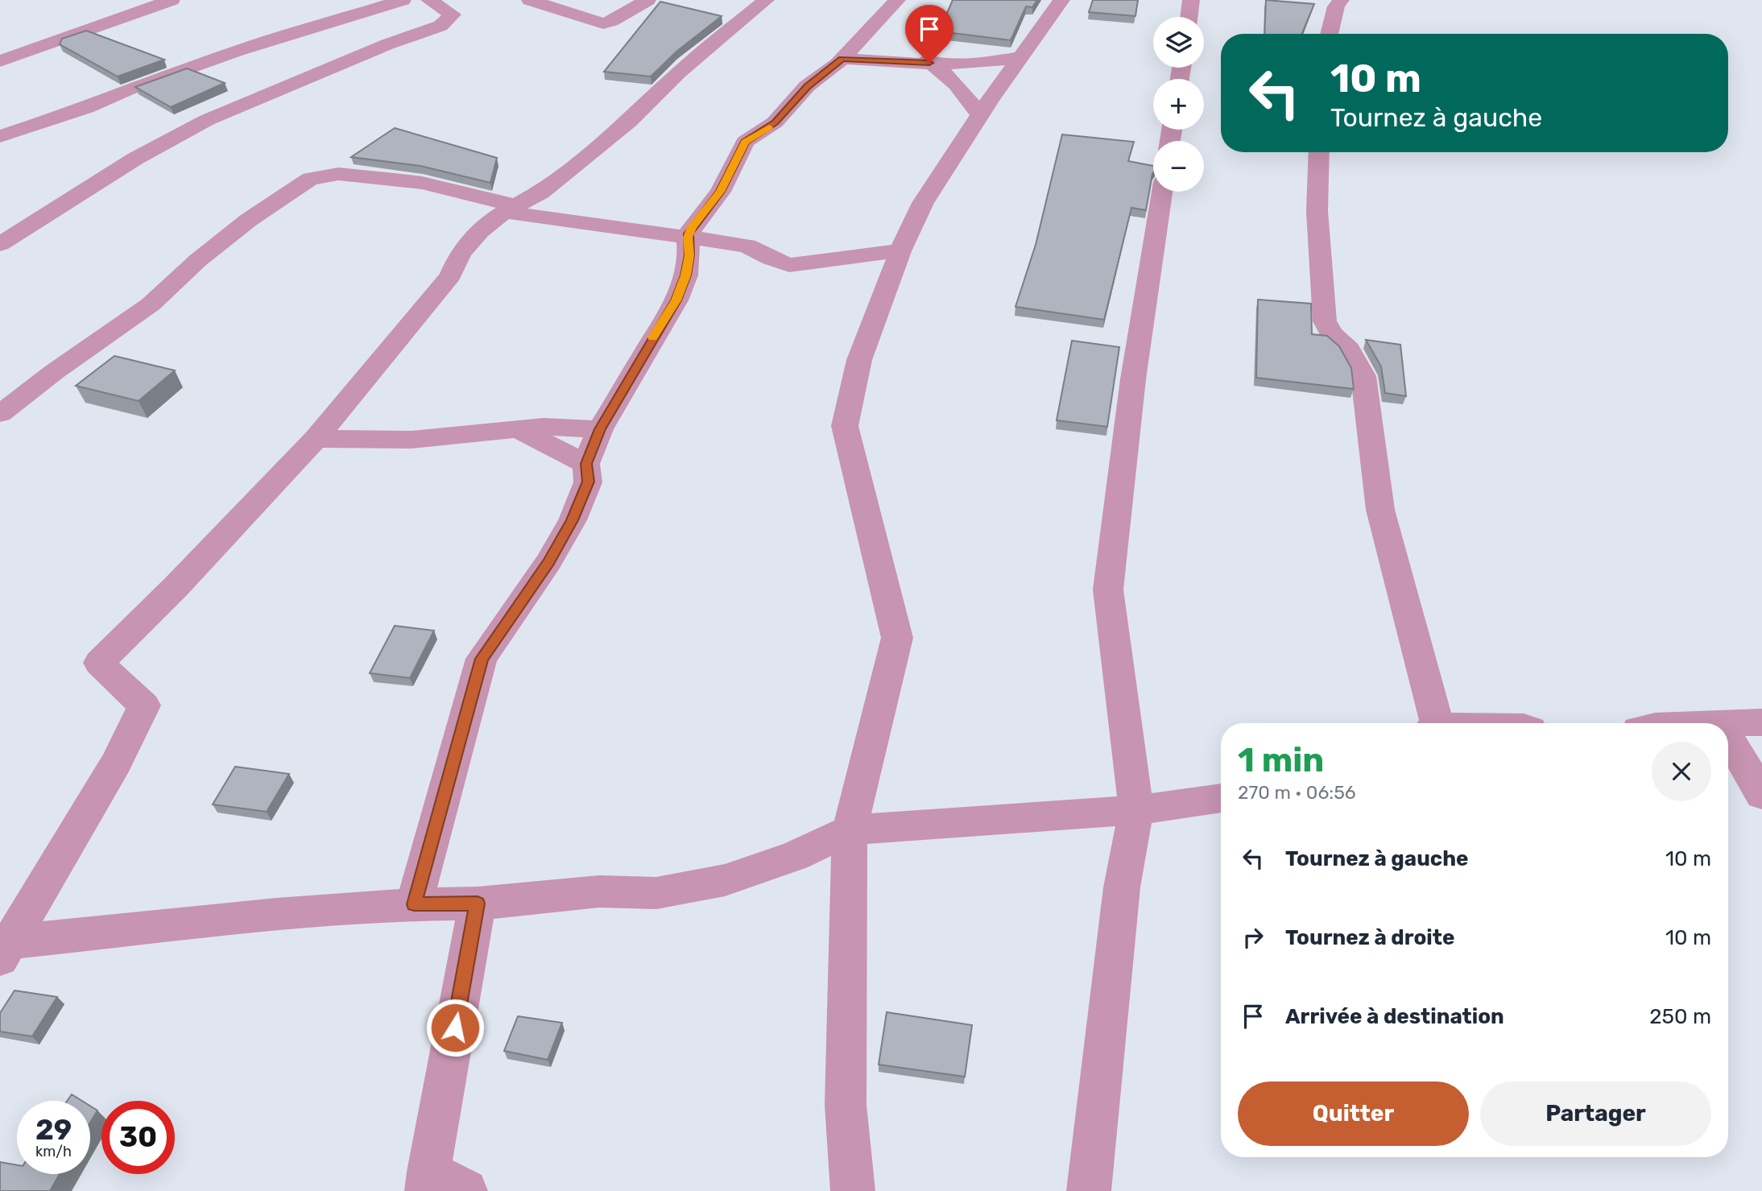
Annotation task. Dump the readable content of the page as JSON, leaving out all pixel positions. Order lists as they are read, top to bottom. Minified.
{"page":{"map_buttons":["+","−"],"turn":["10 m","Tournez à gauche"],"heading":["1 min","270 m · 06:56"],"list":[{"name":"Tournez à gauche","value":"10 m"},{"name":"Tournez à droite","value":"10 m"},{"name":"Arrivée à destination","value":"250 m"}],"buttons":["Quitter","Partager"],"speed":"29 km/h","limit":"30"}}
